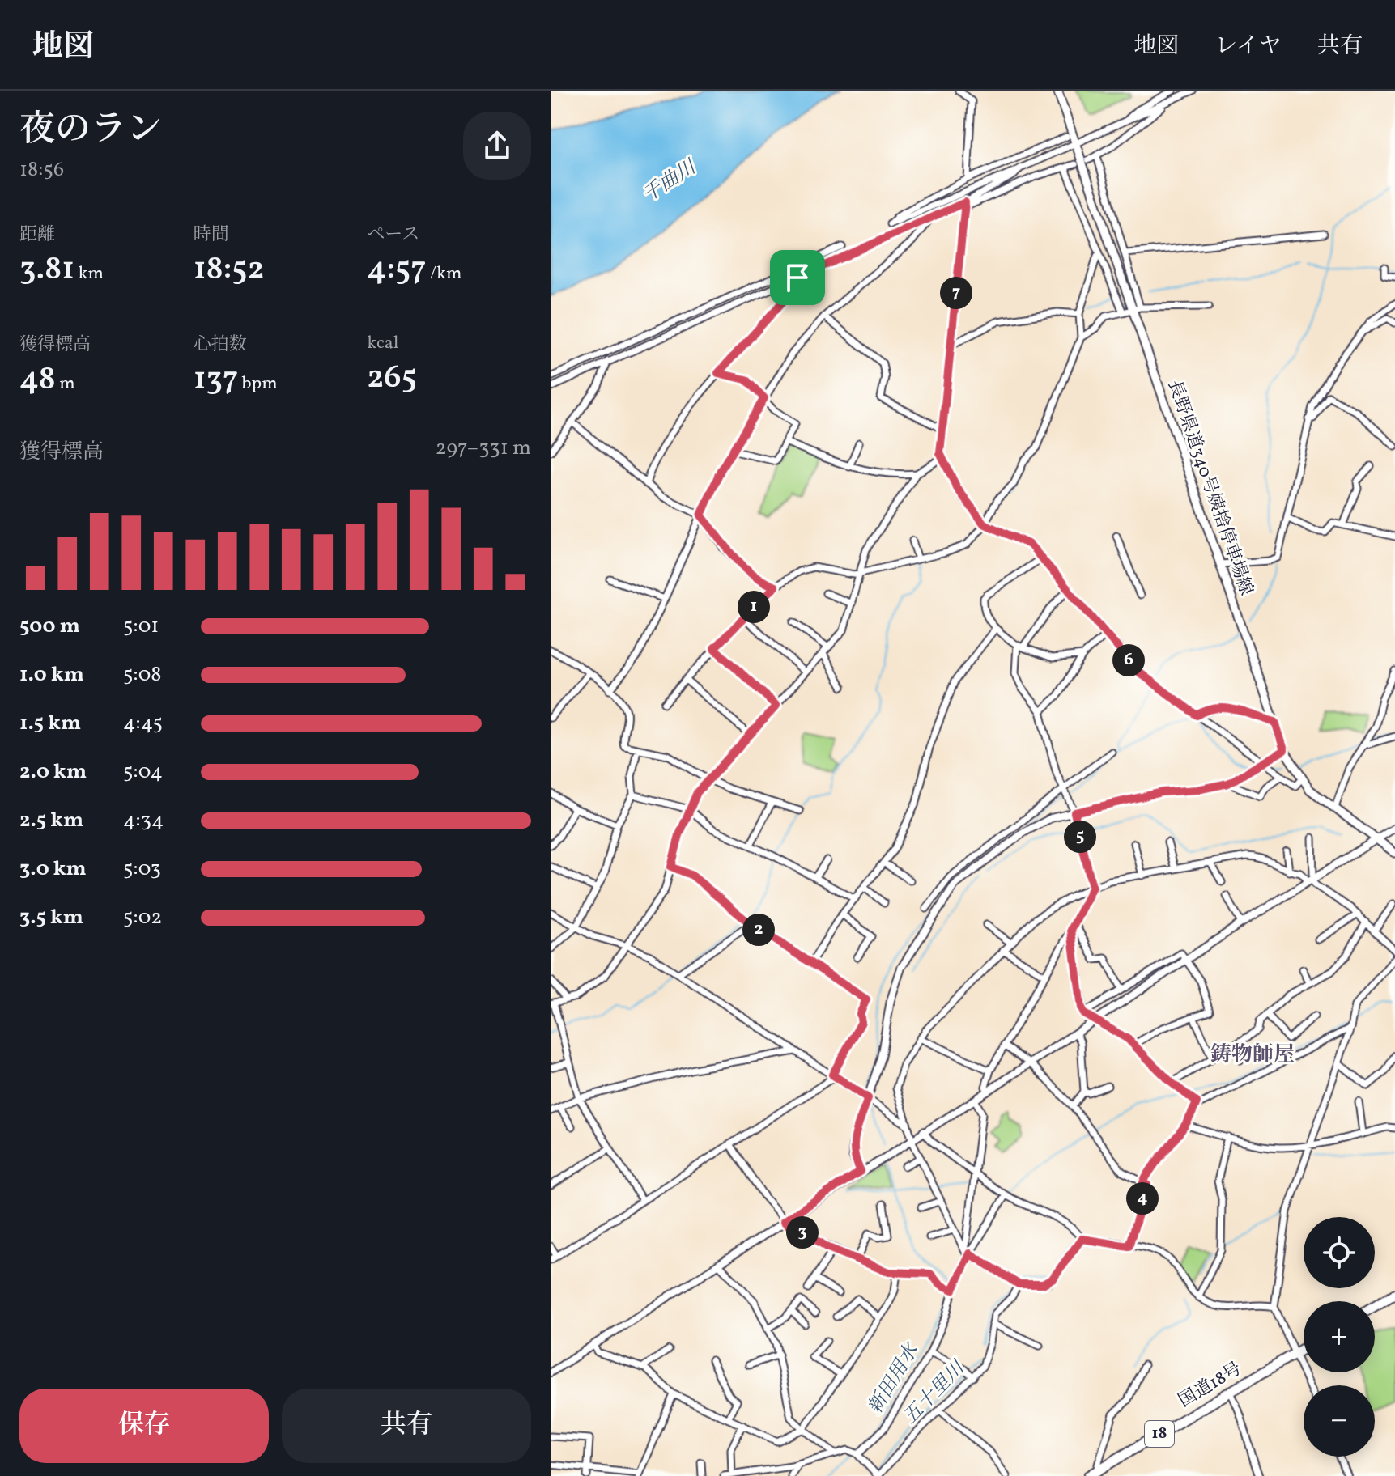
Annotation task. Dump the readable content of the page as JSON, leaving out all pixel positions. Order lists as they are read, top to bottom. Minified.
{"streets":{"highway":["国道18号","18"],"main road":["長野県道340号姨捨停車場線"]},"districts":["鋳物師屋"],"water":["千曲川","新田用水","五十里川"],"page":{"header":"地図","nav":["地図","レイヤ","共有"],"heading":["夜のラン","18:56"],"stats":[["距離","3.81 km"],["時間","18:52"],["ペース","4:57 /km"],["獲得標高","48 m"],["心拍数","137 bpm"],["kcal","265"]],"pins":["7","1","6","5","2","4","3"],"chart":["獲得標高","297–331 m"],"list":[{"name":"500 m","note":"5:01"},{"name":"1.0 km","note":"5:08"},{"name":"1.5 km","note":"4:45"},{"name":"2.0 km","note":"5:04"},{"name":"2.5 km","note":"4:34"},{"name":"3.0 km","note":"5:03"},{"name":"3.5 km","note":"5:02"}],"map_buttons":["+","−"],"buttons":["保存","共有"]}}
